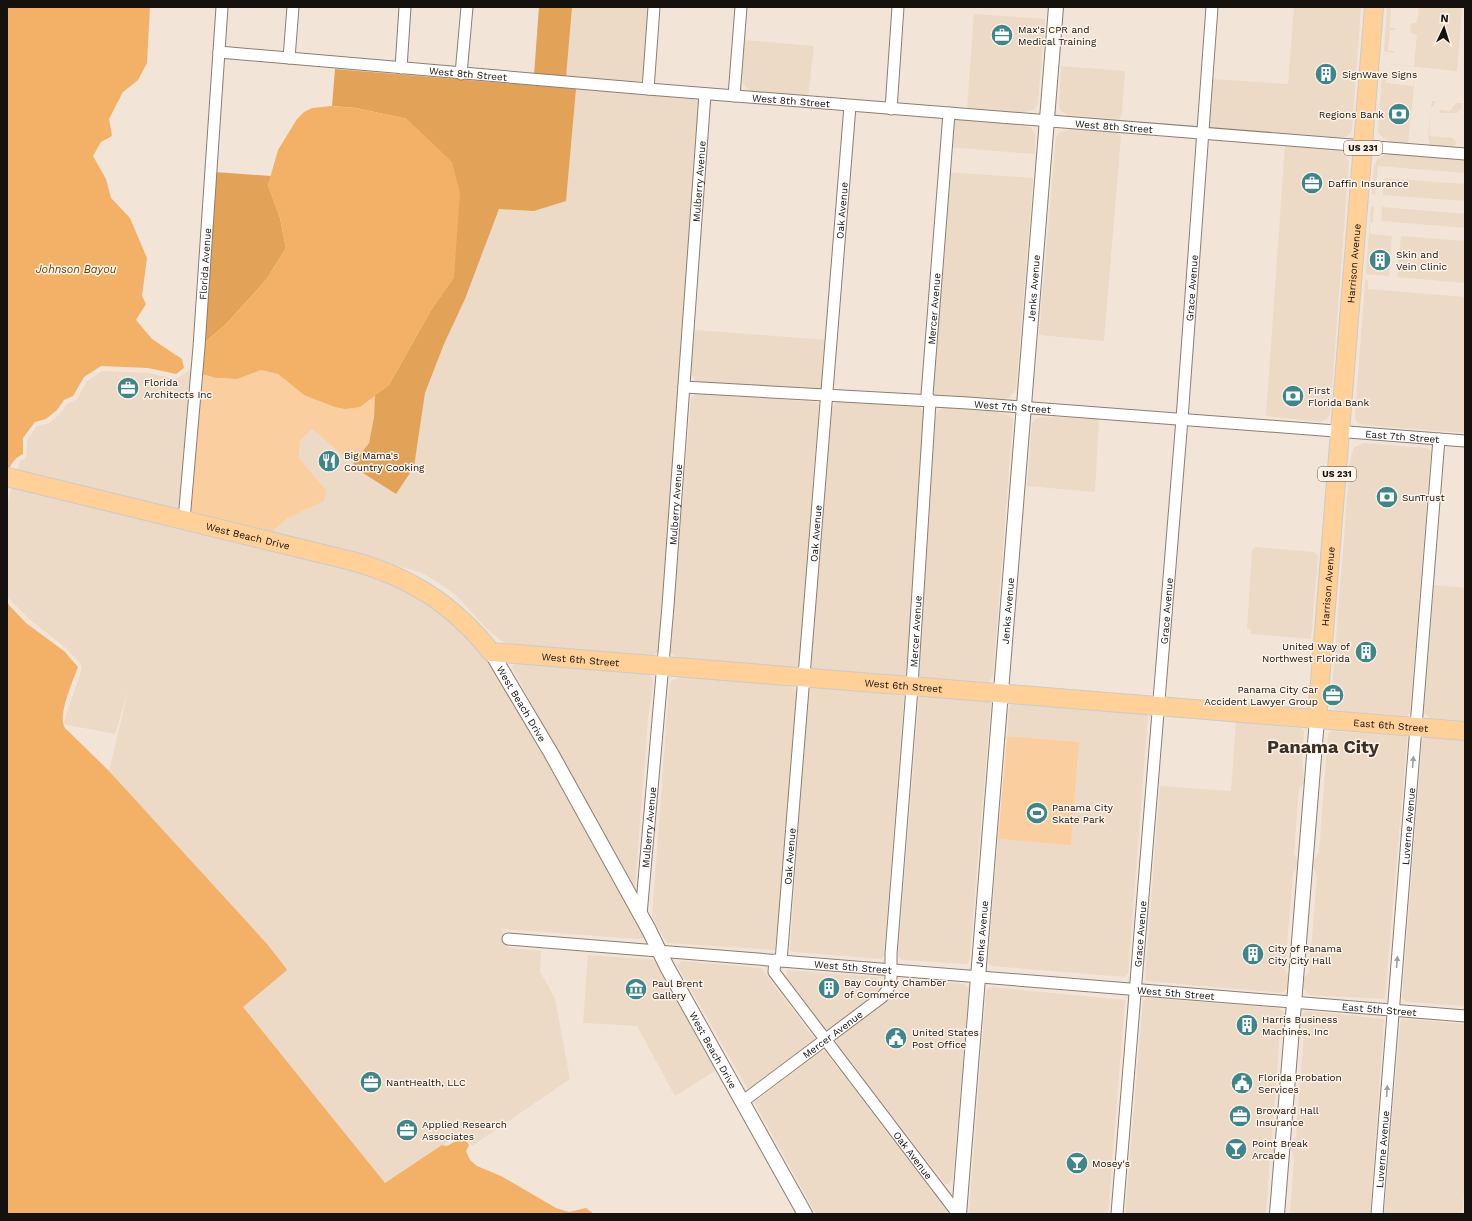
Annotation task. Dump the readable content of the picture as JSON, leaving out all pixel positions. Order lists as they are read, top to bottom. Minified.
{"streets":{"main road":["US 231","Harrison Avenue","West Beach Drive","West 6th Street","East 6th Street"],"street":["West 8th Street","Mulberry Avenue","Oak Avenue","Florida Avenue","Jenks Avenue","Grace Avenue","Mercer Avenue","West 7th Street","East 7th Street","Luverne Avenue","West 5th Street","East 5th Street"]},"crossings":[["West 8th Street","Mulberry Avenue"],["West 8th Street","Oak Avenue"],["West 8th Street","Florida Avenue"],["West 8th Street","Harrison Avenue"],["West 8th Street","Jenks Avenue"],["West 8th Street","Grace Avenue"],["West 8th Street","Mercer Avenue"],["Mulberry Avenue","West 7th Street"],["Mulberry Avenue","West Beach Drive"],["Mulberry Avenue","West 6th Street"],["Oak Avenue","Jenks Avenue"],["Oak Avenue","Mercer Avenue"],["Oak Avenue","West 7th Street"],["Oak Avenue","West 6th Street"],["Oak Avenue","West 5th Street"],["Florida Avenue","West Beach Drive"],["Harrison Avenue","West 7th Street"],["Harrison Avenue","East 7th Street"],["Harrison Avenue","West 6th Street"],["Harrison Avenue","East 6th Street"],["Harrison Avenue","West 5th Street"],["Harrison Avenue","East 5th Street"],["Jenks Avenue","West 7th Street"],["Jenks Avenue","West 6th Street"],["Jenks Avenue","West 5th Street"],["Grace Avenue","West 7th Street"],["Grace Avenue","West 6th Street"],["Grace Avenue","West 5th Street"],["Mercer Avenue","West 7th Street"],["Mercer Avenue","West Beach Drive"],["Mercer Avenue","West 6th Street"],["Mercer Avenue","West 5th Street"],["West 7th Street","East 7th Street"],["East 7th Street","Luverne Avenue"],["West Beach Drive","West 6th Street"],["West Beach Drive","West 5th Street"],["West 6th Street","East 6th Street"],["East 6th Street","Luverne Avenue"],["Luverne Avenue","East 5th Street"],["West 5th Street","East 5th Street"]],"one_way":["Luverne Avenue"],"districts":["Panama City"],"water":["Johnson Bayou"],"places":{"office":["Max's CPR and Medical Training","Daffin Insurance","Florida Architects Inc","Panama City Car Accident Lawyer Group","NantHealth, LLC","Broward Hall Insurance","Applied Research Associates"],"building":["SignWave Signs","Skin and Vein Clinic","United Way of Northwest Florida","City of Panama City City Hall","Bay County Chamber of Commerce","Harris Business Machines, Inc"],"bank":["Regions Bank","First Florida Bank","SunTrust"],"restaurant":["Big Mama's Country Cooking"],"sports":["Panama City Skate Park"],"museum":["Paul Brent Gallery"],"public building":["United States Post Office","Florida Probation Services"],"bar":["Point Break Arcade","Mosey's"]},"north":"top"}
